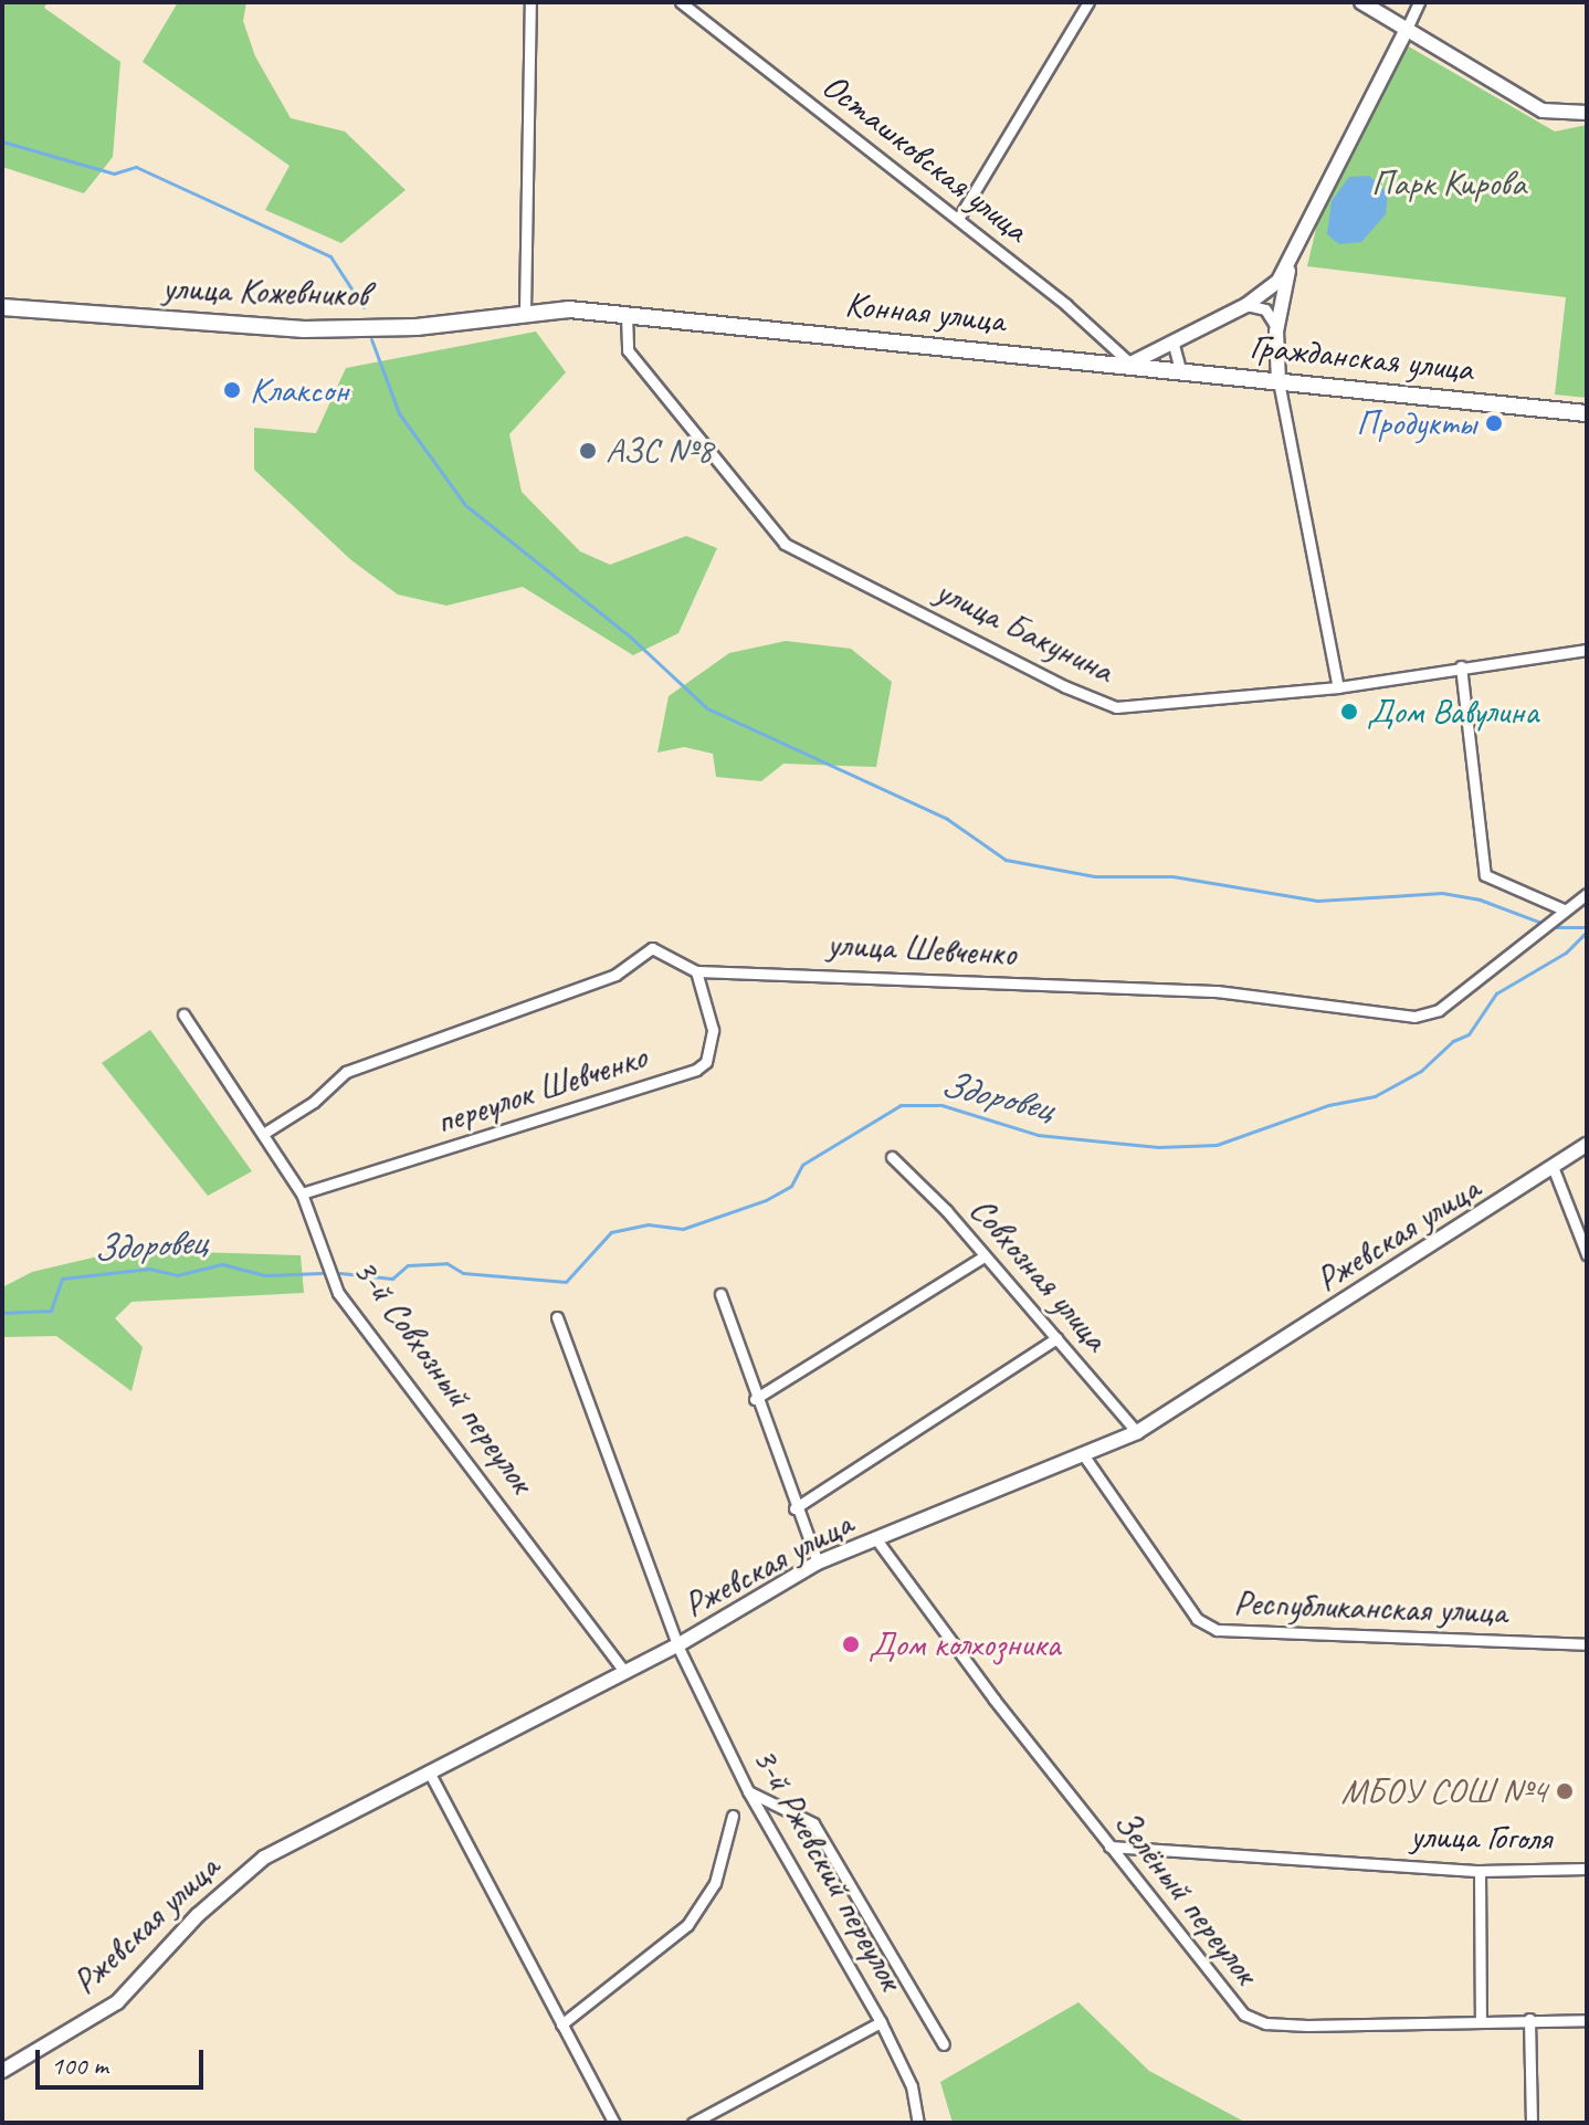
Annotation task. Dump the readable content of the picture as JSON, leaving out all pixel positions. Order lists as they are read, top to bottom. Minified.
{"streets":{"main road":["улица Кожевников","Конная улица","Гражданская улица","Ржевская улица"],"street":["Осташковская улица","улица Бакунина","улица Шевченко","переулок Шевченко","Совхозная улица","3-й Совхозный переулок","Республиканская улица","улица Гоголя","3-й Ржевский переулок","Зелёный переулок"]},"crossings":[["Осташковская улица","Конная улица"],["Осташковская улица","Гражданская улица"],["улица Кожевников","Конная улица"],["Конная улица","Гражданская улица"],["Конная улица","улица Бакунина"],["улица Шевченко","переулок Шевченко"],["улица Шевченко","3-й Совхозный переулок"],["переулок Шевченко","3-й Совхозный переулок"],["Ржевская улица","Совхозная улица"],["Ржевская улица","3-й Совхозный переулок"],["Ржевская улица","Республиканская улица"],["Ржевская улица","3-й Ржевский переулок"],["Ржевская улица","Зелёный переулок"],["улица Гоголя","Зелёный переулок"]],"water":["Здоровец"],"parks":["Парк Кирова"],"places":["Клаксон","Продукты","АЗС №8","Дом Вавулина","Дом колхозника","МБОУ СОШ №4"],"scale_bar":"100 m"}
